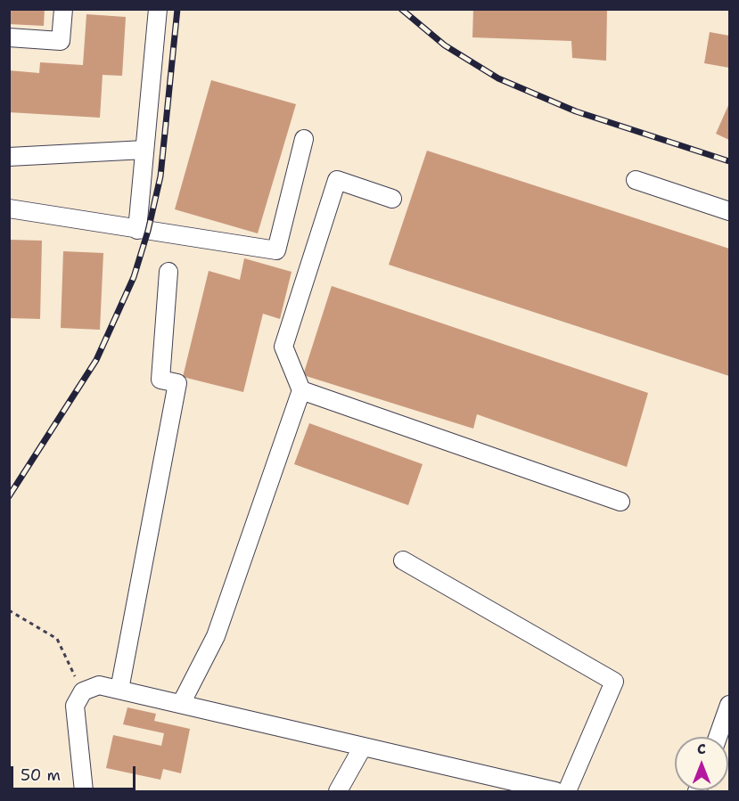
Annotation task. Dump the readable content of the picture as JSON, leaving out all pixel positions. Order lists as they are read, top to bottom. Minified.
{"scale_bar":"50 m","north":"top"}
